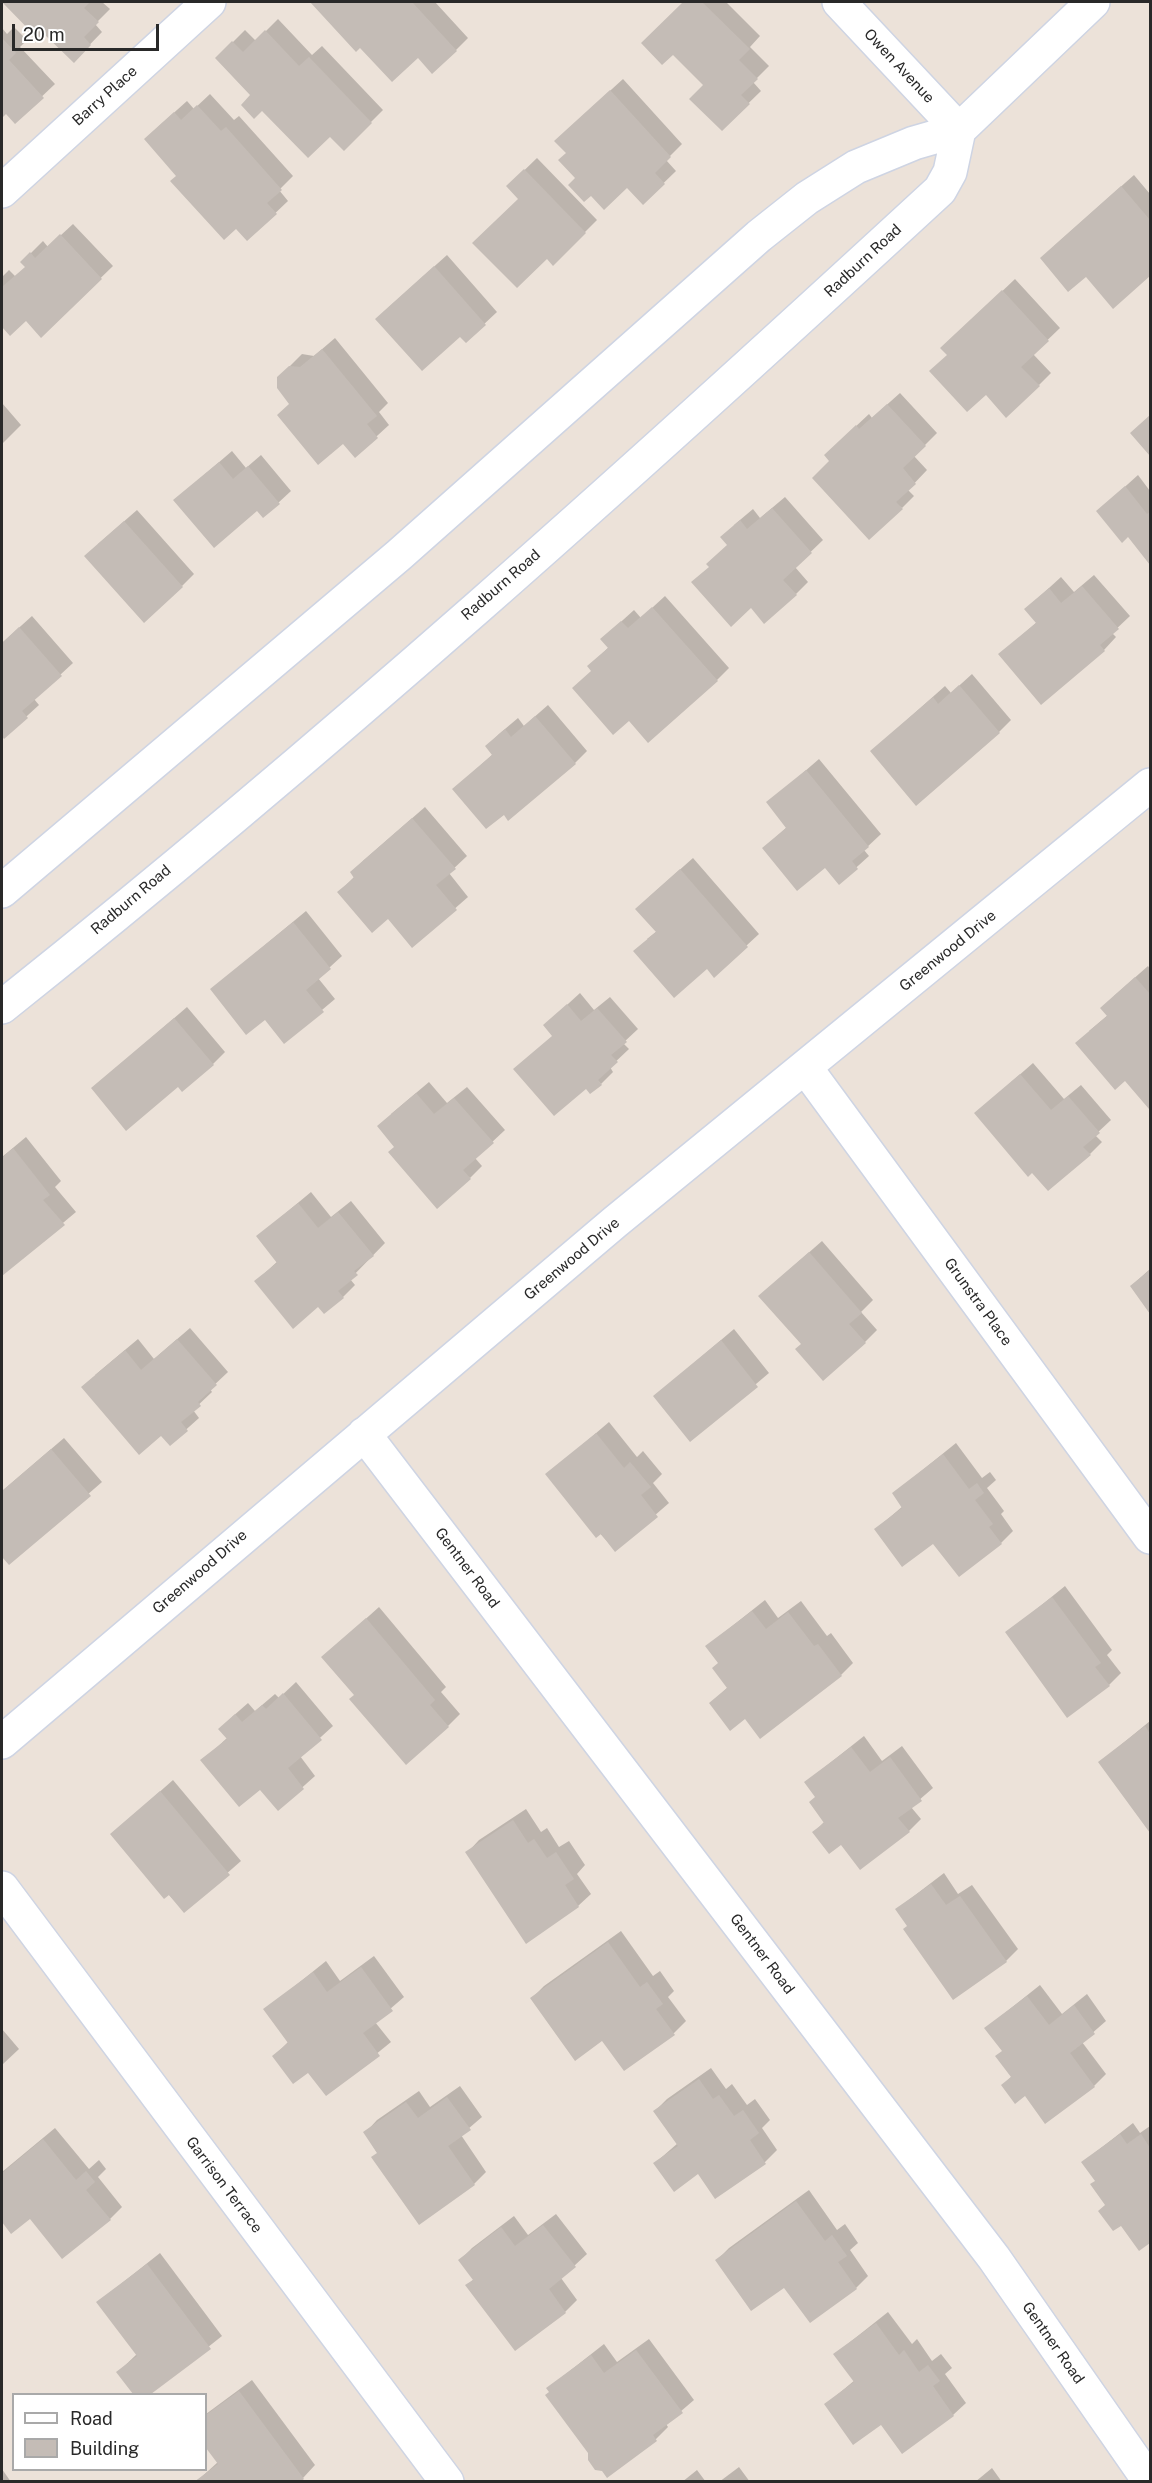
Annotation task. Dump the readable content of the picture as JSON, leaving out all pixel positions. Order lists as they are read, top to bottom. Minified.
{"streets":{"street":["Owen Avenue","Barry Place","Radburn Road","Greenwood Drive","Grunstra Place","Gentner Road","Garrison Terrace"]},"crossings":[["Owen Avenue","Radburn Road"],["Greenwood Drive","Grunstra Place"],["Greenwood Drive","Gentner Road"]],"legend":["Road","Building"],"scale_bar":"20 m"}
